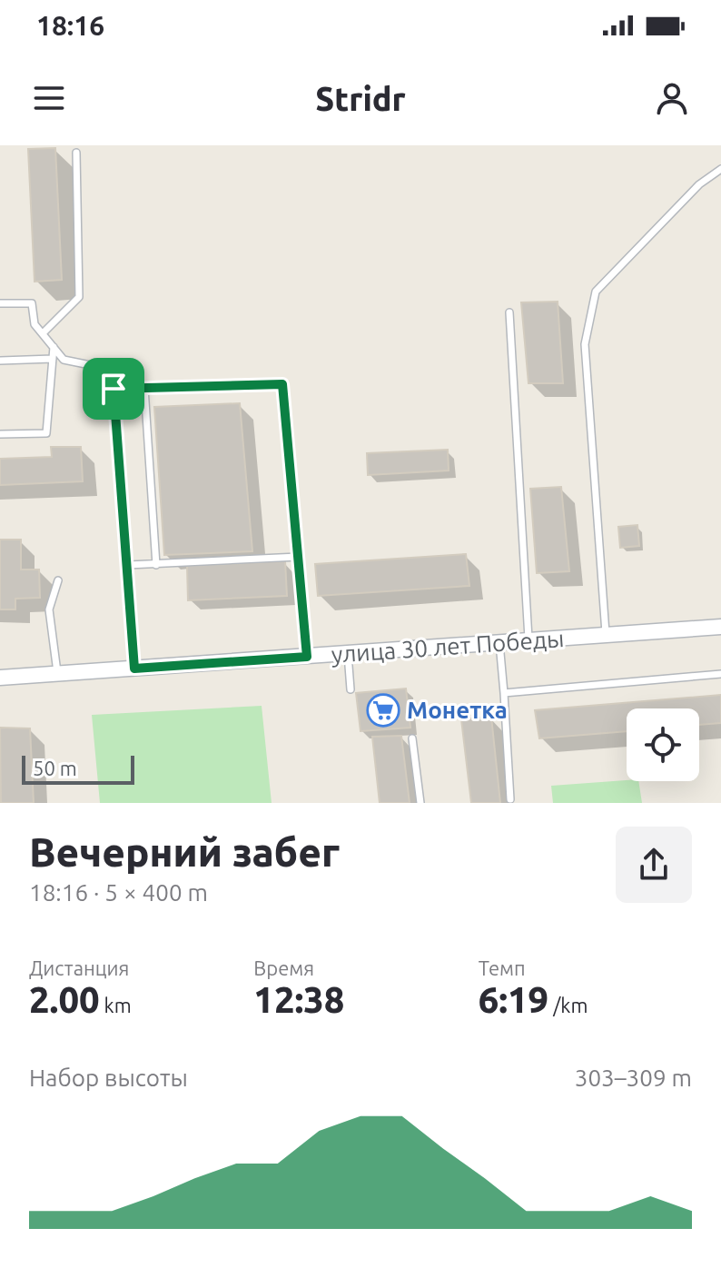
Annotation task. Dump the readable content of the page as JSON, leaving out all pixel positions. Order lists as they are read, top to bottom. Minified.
{"streets":{"street":["улица 30 лет Победы"]},"places":{"supermarket":["Монетка"]},"scale_bar":"50 m","page":{"status":"18:16","header":"Stridr","scale":"50 m","heading":["Вечерний забег","18:16 · 5 × 400 m"],"stats":[["Дистанция","2.00 km"],["Время","12:38"],["Темп","6:19 /km"]],"chart":["Набор высоты","303–309 m"]}}
